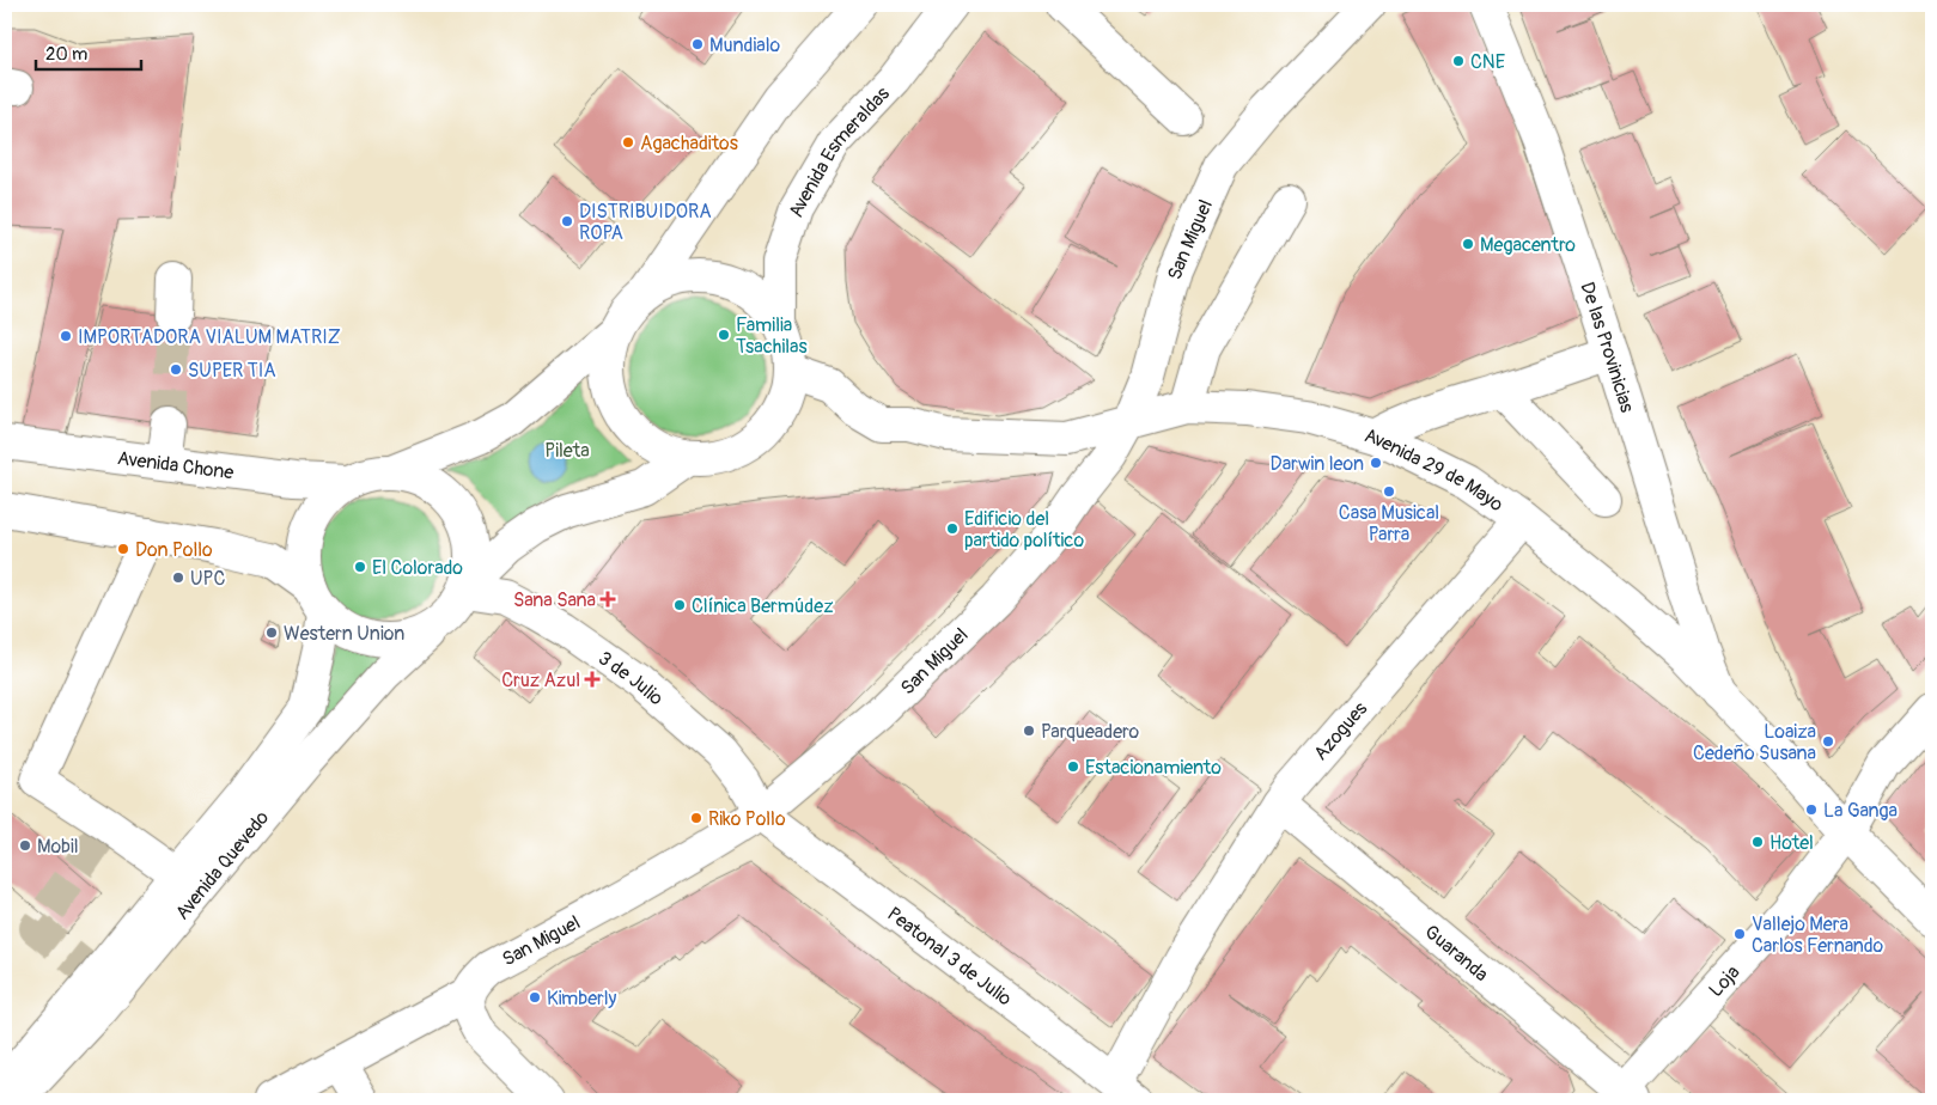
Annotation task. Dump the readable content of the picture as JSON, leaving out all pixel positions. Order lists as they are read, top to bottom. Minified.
{"streets":{"main road":["Avenida Esmeraldas","San Miguel","De las Provinicias","Avenida Chone","Avenida 29 de Mayo","3 de Julio","Azogues","Avenida Quevedo","Guaranda","Peatonal 3 de Julio","Loja"]},"crossings":[["Avenida Esmeraldas","Avenida 29 de Mayo"],["San Miguel","Avenida 29 de Mayo"],["San Miguel","3 de Julio"],["San Miguel","Peatonal 3 de Julio"],["De las Provinicias","Avenida 29 de Mayo"],["Avenida Chone","3 de Julio"],["Avenida Chone","Avenida Quevedo"],["Avenida 29 de Mayo","Azogues"],["Avenida 29 de Mayo","Loja"],["3 de Julio","Avenida Quevedo"],["3 de Julio","Peatonal 3 de Julio"],["Azogues","Guaranda"],["Azogues","Peatonal 3 de Julio"],["Guaranda","Loja"]],"parks":["Pileta"],"places":{"other":["Mundialo","CNE","Agachaditos","DISTRIBUIDORA ROPA","Megacentro","Familia Tsachilas","IMPORTADORA VIALUM MATRIZ","SUPER TIA","Darwin leon","Casa Musical Parra","Edificio del partido político","Don Pollo","El Colorado","UPC","Clínica Bermúdez","Western Union","Parqueadero","Loaiza Cedeño Susana","Estacionamiento","La Ganga","Riko Pollo","Hotel","Mobil","Vallejo Mera Carlos Fernando","Kimberly"],"health":["Sana Sana","Cruz Azul"]},"scale_bar":"20 m"}
